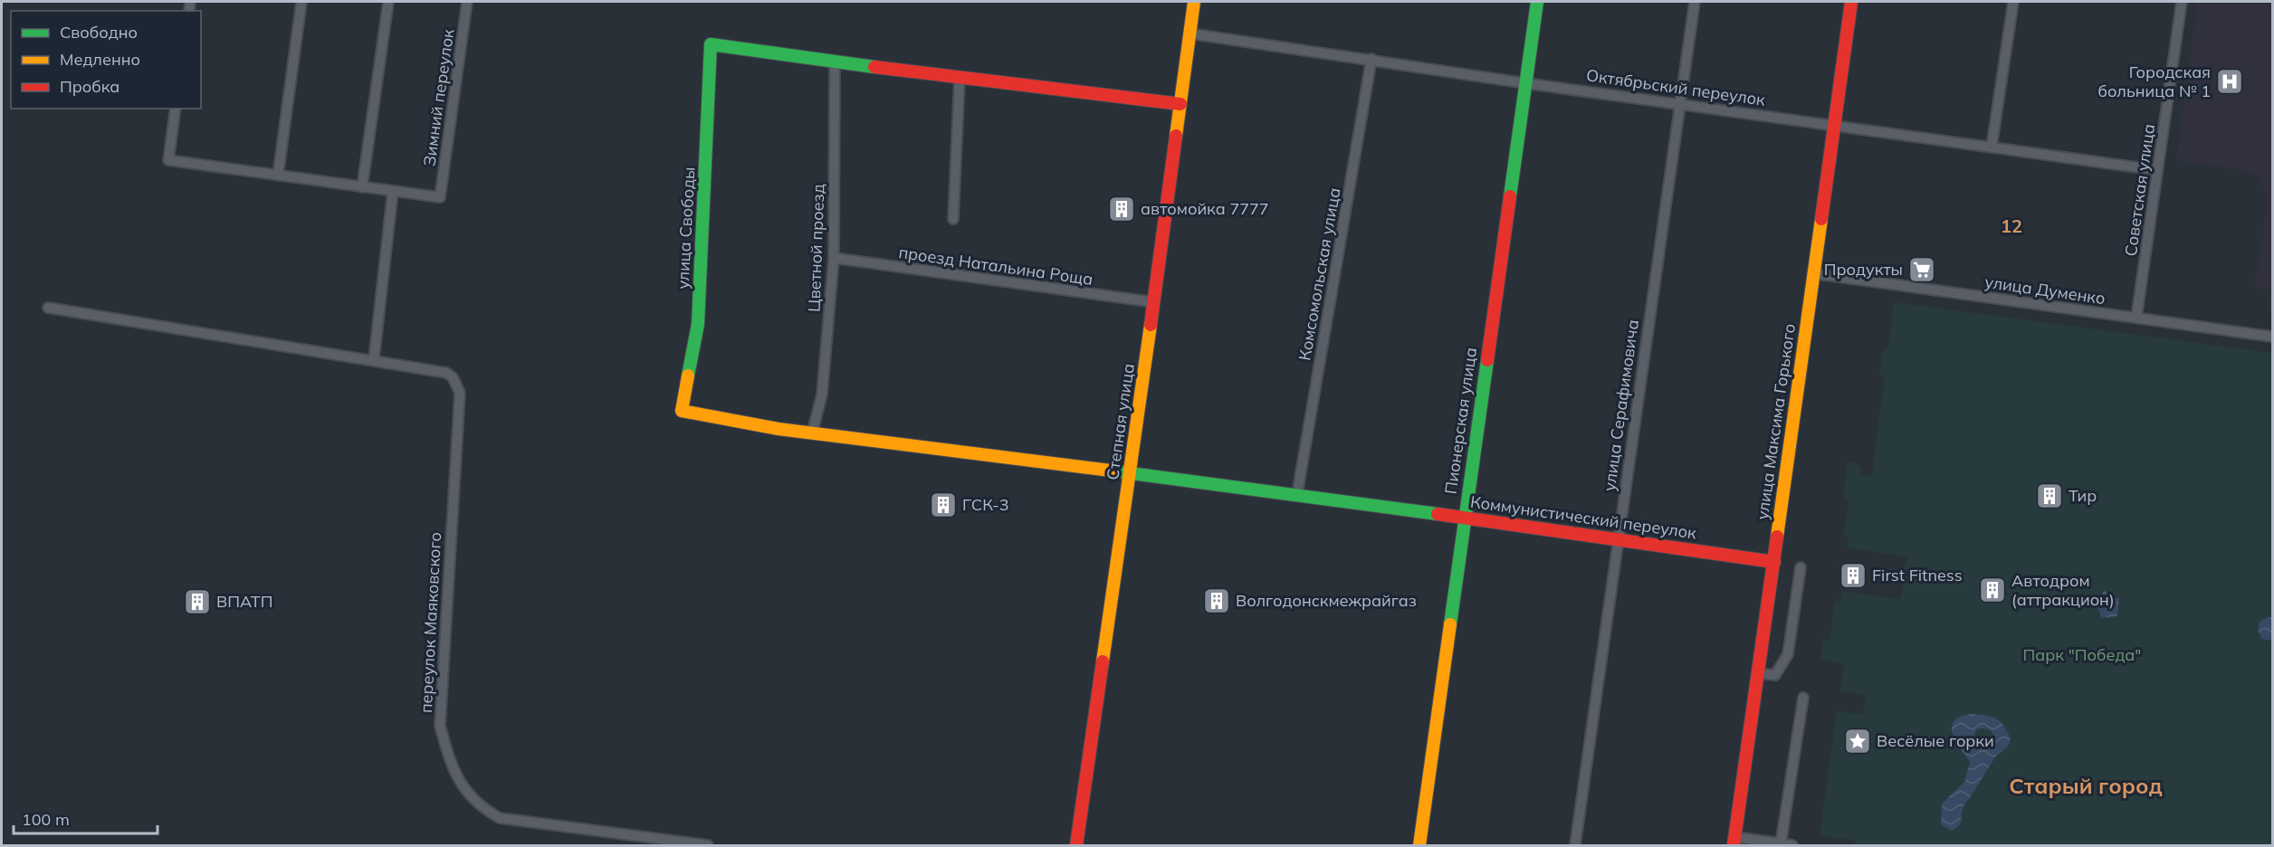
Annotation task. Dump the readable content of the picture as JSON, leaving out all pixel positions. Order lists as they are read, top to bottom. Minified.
{"streets":{"street":["Октябрьский переулок","Зимний переулок","Советская улица","улица Свободы","Цветной проезд","проезд Натальина Роща","Комсомольская улица","улица Думенко","улица Серафимовича","Пионерская улица","Степная улица","улица Максима Горького","Коммунистический переулок","переулок Маяковского"]},"crossings":[["Октябрьский переулок","Советская улица"],["Октябрьский переулок","Комсомольская улица"],["Октябрьский переулок","улица Серафимовича"],["Октябрьский переулок","Пионерская улица"],["Октябрьский переулок","Степная улица"],["Октябрьский переулок","улица Максима Горького"],["Советская улица","улица Думенко"],["улица Свободы","Цветной проезд"],["улица Свободы","Коммунистический переулок"],["Цветной проезд","проезд Натальина Роща"],["Цветной проезд","Коммунистический переулок"],["проезд Натальина Роща","Степная улица"],["Комсомольская улица","Коммунистический переулок"],["улица Думенко","улица Максима Горького"],["улица Серафимовича","Коммунистический переулок"],["Пионерская улица","Коммунистический переулок"],["Степная улица","Коммунистический переулок"],["улица Максима Горького","Коммунистический переулок"]],"districts":["12","Старый город"],"parks":["Парк \"Победа\""],"places":{"hospital":["Городская больница № 1"],"building":["автомойка 7777","Тир","ГСК-3","First Fitness","Автодром (аттракцион)","Волгодонскмежрайгаз","ВПАТП"],"supermarket":["Продукты"],"place":["Весёлые горки"]},"legend":["Свободно","Медленно","Пробка"],"scale_bar":"100 m"}
